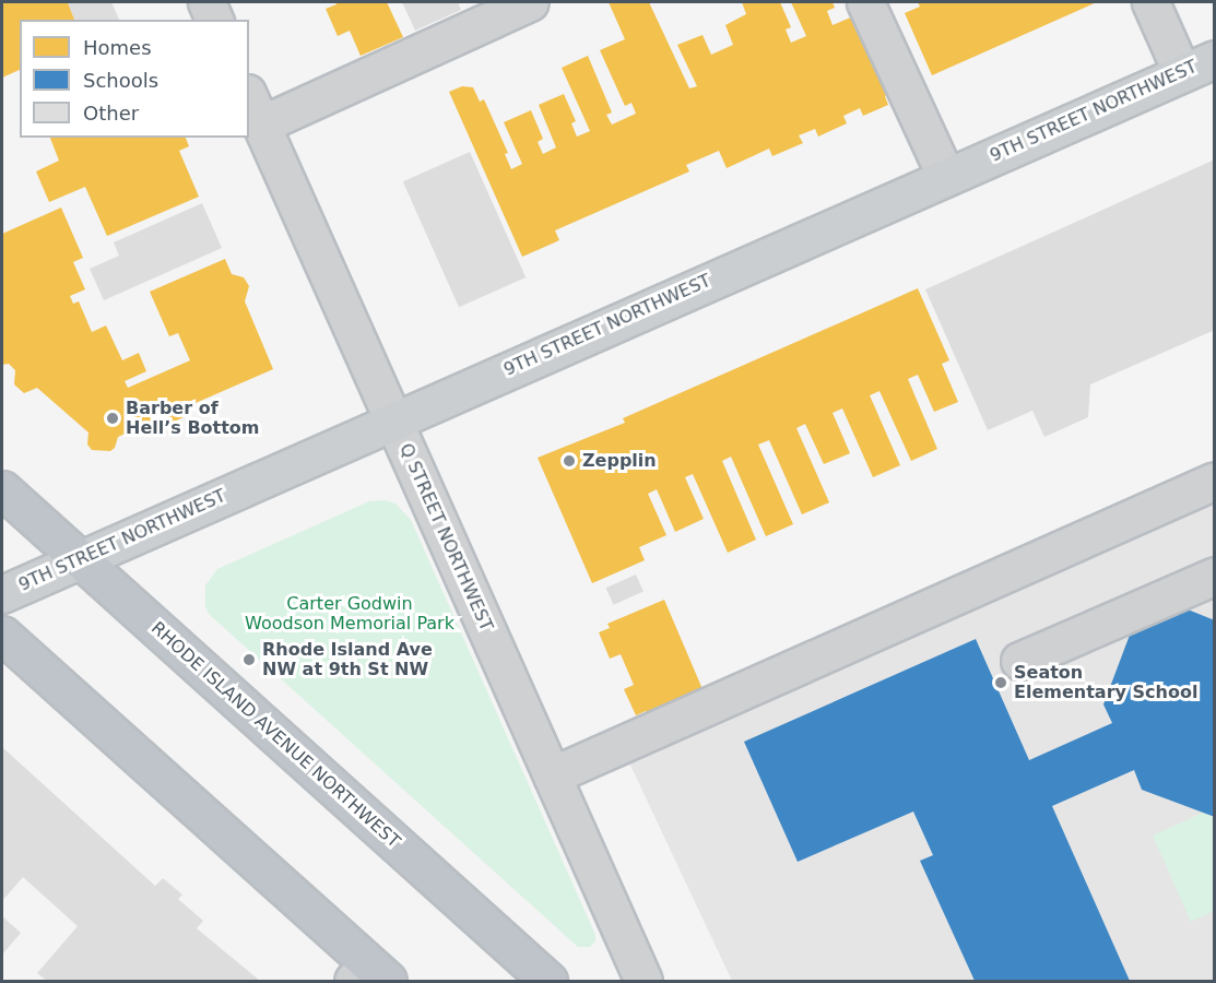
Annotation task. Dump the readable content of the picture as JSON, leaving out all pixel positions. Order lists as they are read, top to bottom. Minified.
{"streets":{"highway":["RHODE ISLAND AVENUE NORTHWEST"],"main road":["9TH STREET NORTHWEST"],"street":["Q STREET NORTHWEST"]},"crossings":[["9TH STREET NORTHWEST","Q STREET NORTHWEST"],["9TH STREET NORTHWEST","RHODE ISLAND AVENUE NORTHWEST"]],"parks":["Carter Godwin Woodson Memorial Park"],"places":["Barber of Hell’s Bottom","Zepplin","Rhode Island Ave NW at 9th St NW","Seaton Elementary School"],"legend":["Homes","Schools","Other"]}
